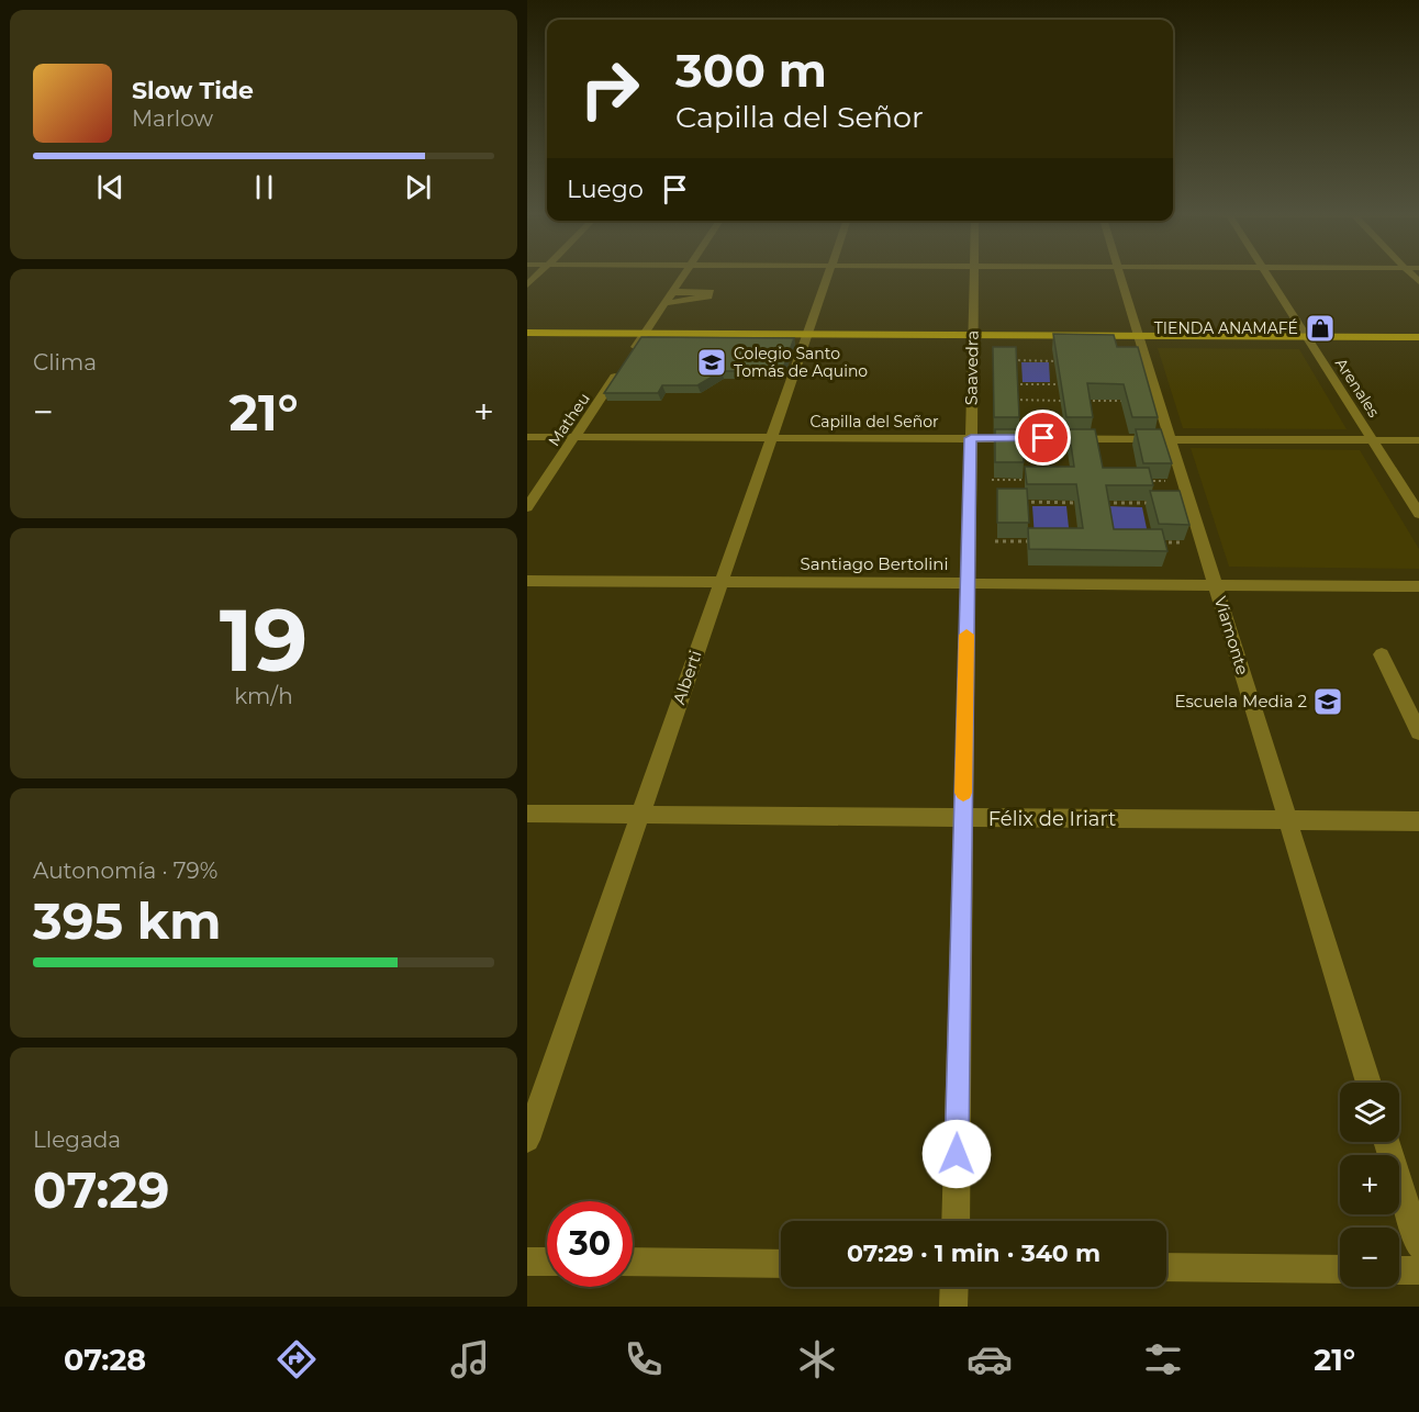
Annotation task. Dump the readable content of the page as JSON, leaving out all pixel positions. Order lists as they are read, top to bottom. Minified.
{"streets":{"street":["Saavedra","Arenales","Matheu","Capilla del Señor","Santiago Bertolini","Viamonte","Alberti","Félix de Iriart"]},"crossings":[["Saavedra","Capilla del Señor"],["Saavedra","Santiago Bertolini"],["Saavedra","Félix de Iriart"],["Arenales","Capilla del Señor"],["Matheu","Capilla del Señor"],["Capilla del Señor","Viamonte"],["Capilla del Señor","Alberti"],["Santiago Bertolini","Viamonte"],["Santiago Bertolini","Alberti"],["Viamonte","Félix de Iriart"],["Alberti","Félix de Iriart"]],"places":{"shop":["TIENDA ANAMAFÉ"],"school or university":["Colegio Santo Tomás de Aquino","Escuela Media 2"]},"page":{"turn":["300 m","Capilla del Señor"],"song":["Slow Tide","Marlow"],"then":"Luego","tile":["Clima",["19","km/h"],["Autonomía · 79%","395 km"],["Llegada","07:29"]],"heat":["−","21°","+"],"map_buttons":["+","−"],"limit":"30","trip":"07:29 · 1 min · 340 m","tabs":["07:28","21°"]}}
